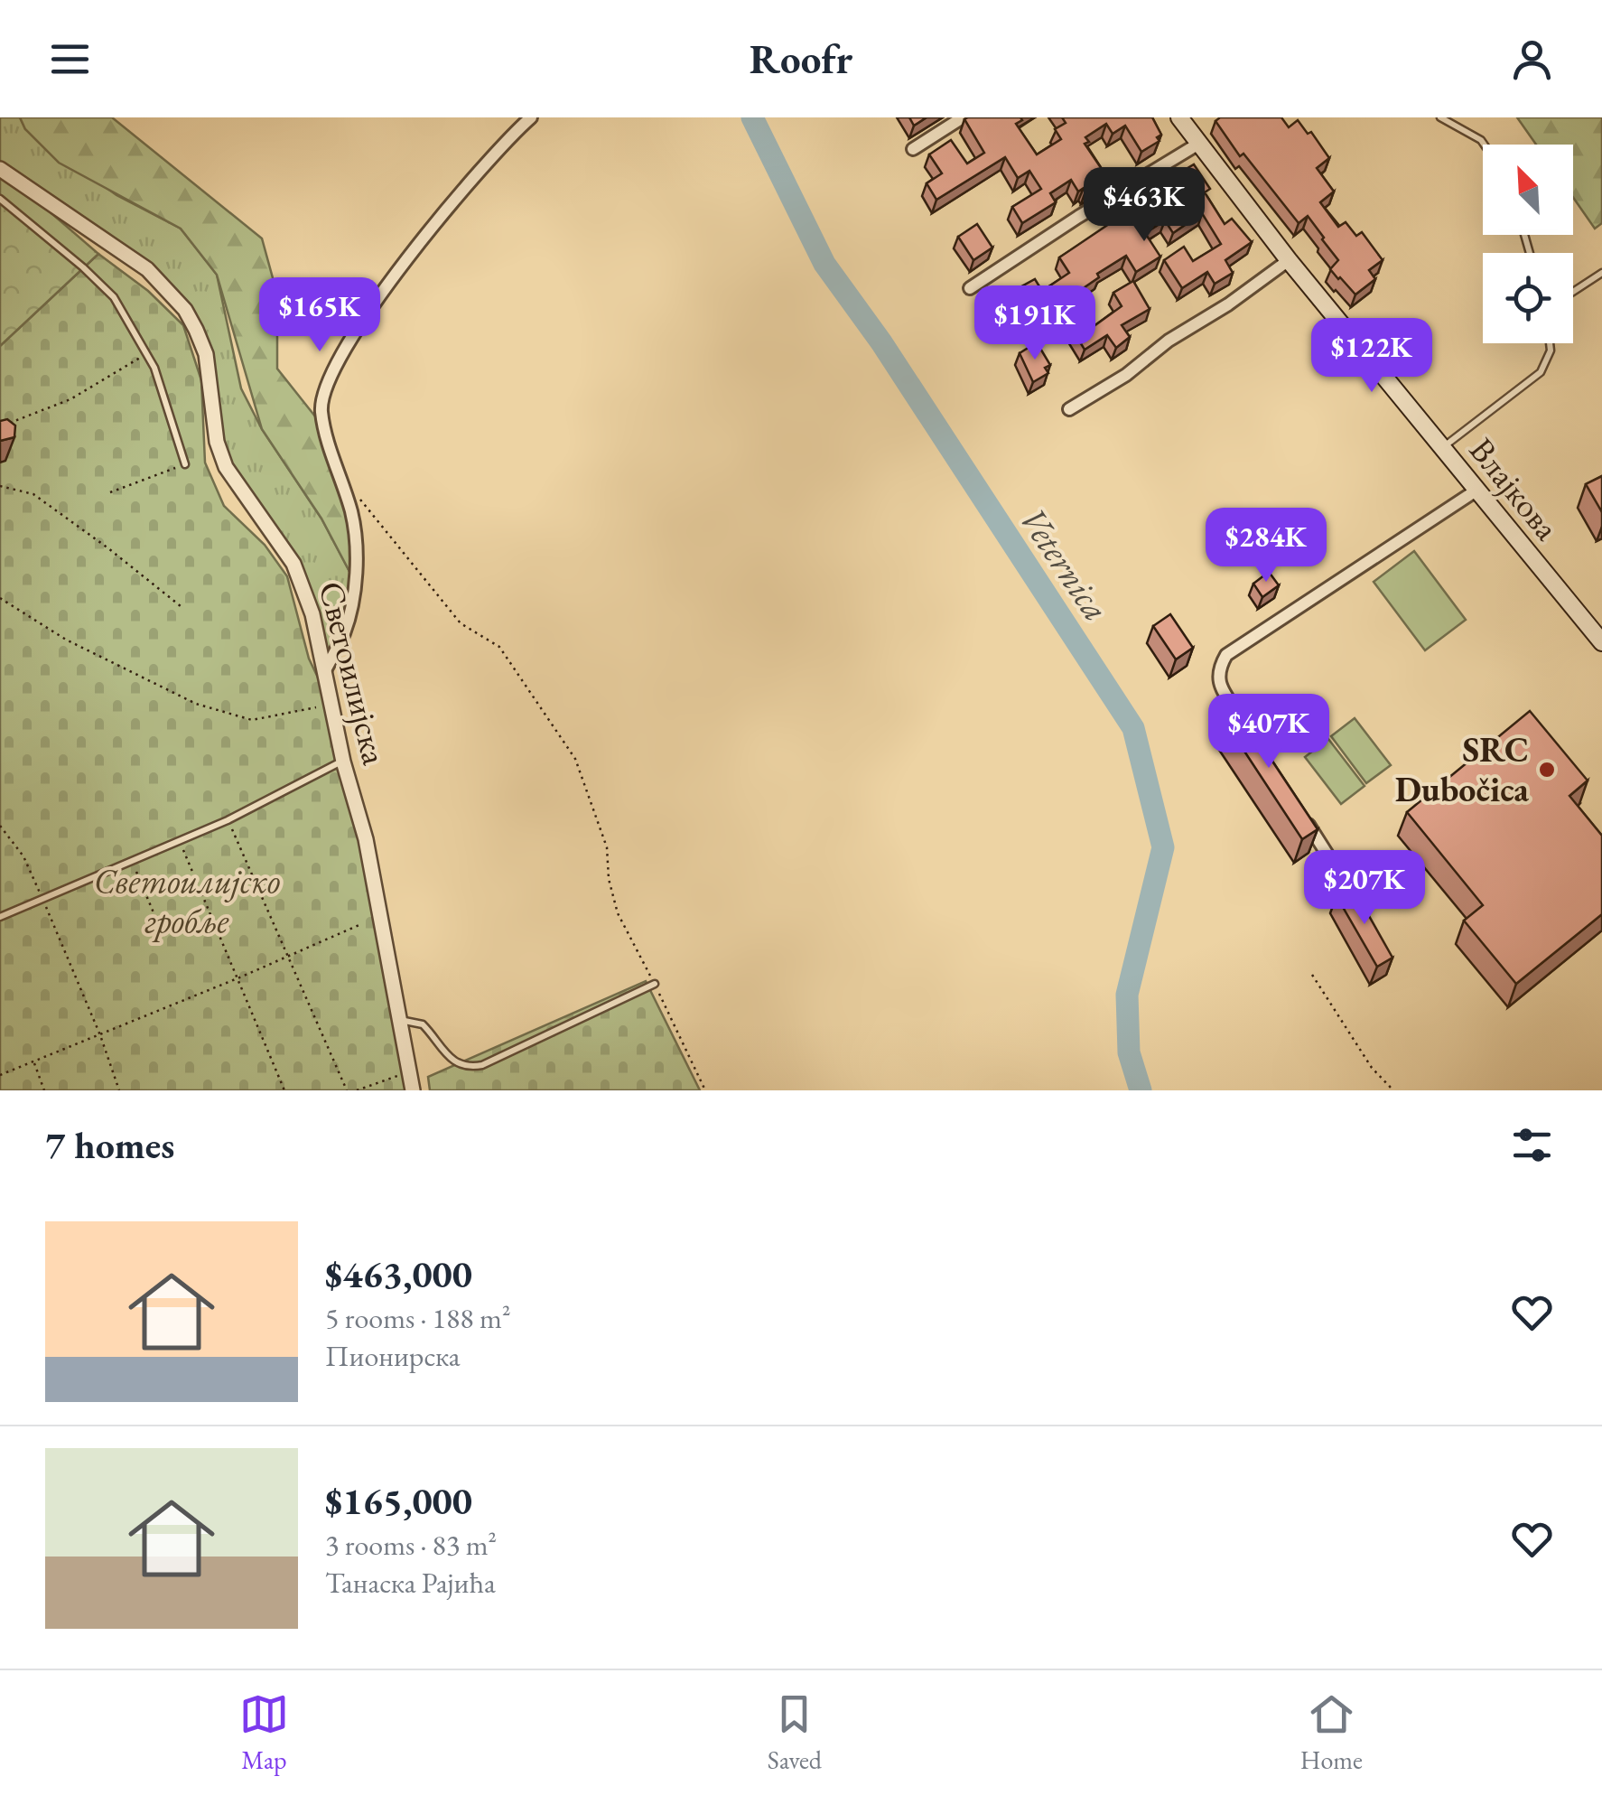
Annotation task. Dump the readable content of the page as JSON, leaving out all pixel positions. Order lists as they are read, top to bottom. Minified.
{"streets":{"main road":["Влајкова"],"street":["Светоилијска"]},"water":["Veternica"],"parks":["Светоилијско гробље"],"places":["SRC Dubočica"],"north":"top left","page":{"header":"Roofr","price":["$463K","$165K","$191K","$122K","$284K","$407K","$207K"],"heading":"7 homes","list":[{"name":"$463,000","note":"5 rooms · 188 m² · Пионирска"},{"name":"$165,000","note":"3 rooms · 83 m² · Танаска Рајића"}],"tabs":["Map","Saved","Home"]}}
